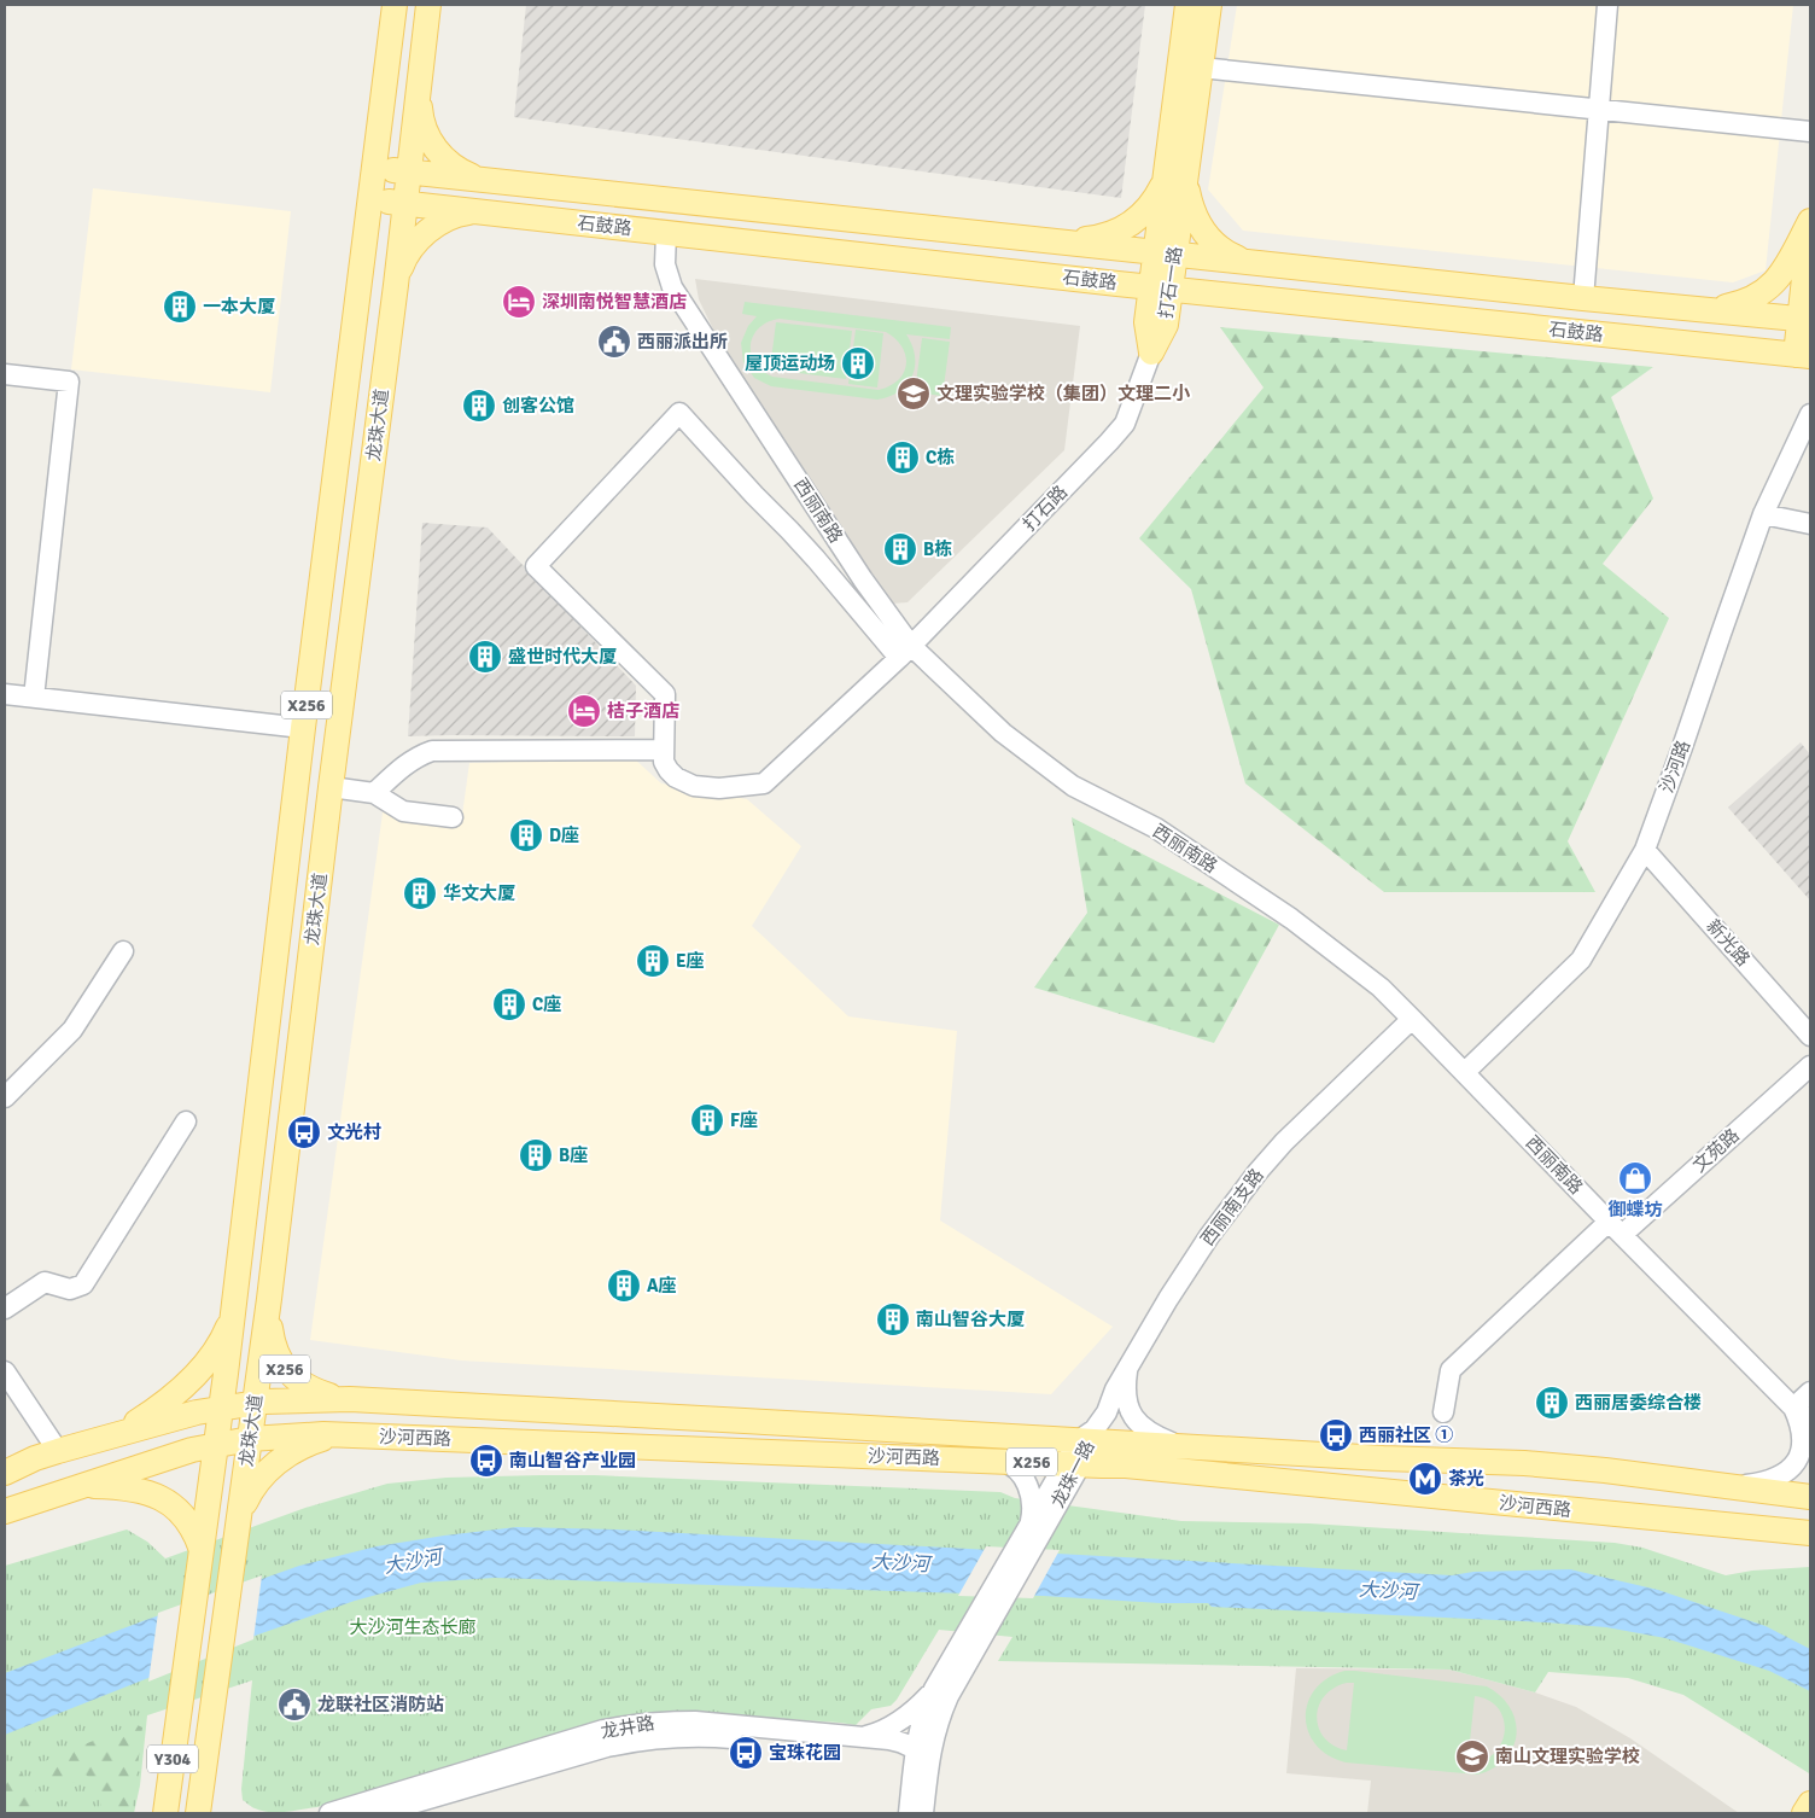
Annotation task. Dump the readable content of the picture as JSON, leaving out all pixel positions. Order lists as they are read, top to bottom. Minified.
{"streets":{"main road":["石鼓路","打石一路","龙珠大道","X256","沙河西路","Y304"],"street":["打石路","西丽南路","沙河路","新光路","文苑路","西丽南支路","龙珠一路","龙井路"]},"crossings":[["石鼓路","打石一路"],["石鼓路","龙珠大道"],["石鼓路","西丽南路"],["打石一路","打石路"],["龙珠大道","X256"],["龙珠大道","沙河西路"],["打石路","西丽南路"],["西丽南路","沙河路"],["西丽南路","文苑路"],["西丽南路","西丽南支路"],["西丽南路","沙河西路"],["X256","沙河西路"],["沙河路","新光路"],["西丽南支路","沙河西路"],["西丽南支路","龙珠一路"],["沙河西路","龙珠一路"],["龙珠一路","龙井路"]],"water":["大沙河"],"parks":["大沙河生态长廊"],"places":{"hotel":["深圳南悦智慧酒店","桔子酒店"],"building":["一本大厦","屋顶运动场","创客公馆","C栋","B栋","盛世时代大厦","D座","华文大厦","E座","C座","F座","B座","A座","南山智谷大厦","西丽居委综合楼"],"public building":["西丽派出所","龙联社区消防站"],"school or university":["文理实验学校（集团）文理二小","南山文理实验学校"],"bus stop":["文光村","西丽社区 ①","南山智谷产业园","宝珠花园"],"shop":["御蝶坊"],"metro station":["茶光"]}}
